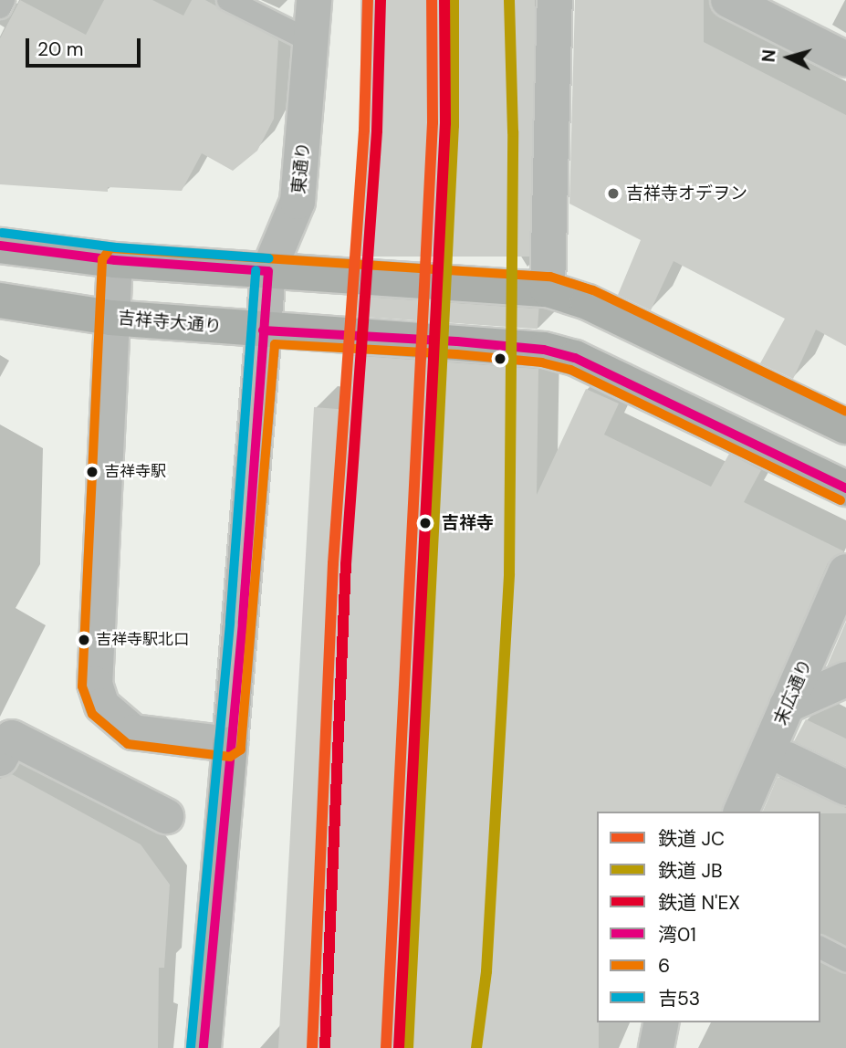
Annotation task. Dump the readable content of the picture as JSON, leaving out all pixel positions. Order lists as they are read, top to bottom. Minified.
{"streets":{"street":["東通り","吉祥寺大通り","末広通り"]},"crossings":[["東通り","吉祥寺大通り"]],"places":["吉祥寺オデヲン","吉祥寺駅","吉祥寺","吉祥寺駅北口"],"lines":["rail line JC","rail line JB","rail line N'EX","transit line 吉53","transit line 湾01","transit line 6"],"legend":["鉄道 JC","鉄道 JB","鉄道 N'EX","湾01","6","吉53"],"scale_bar":"20 m","north":"left"}
